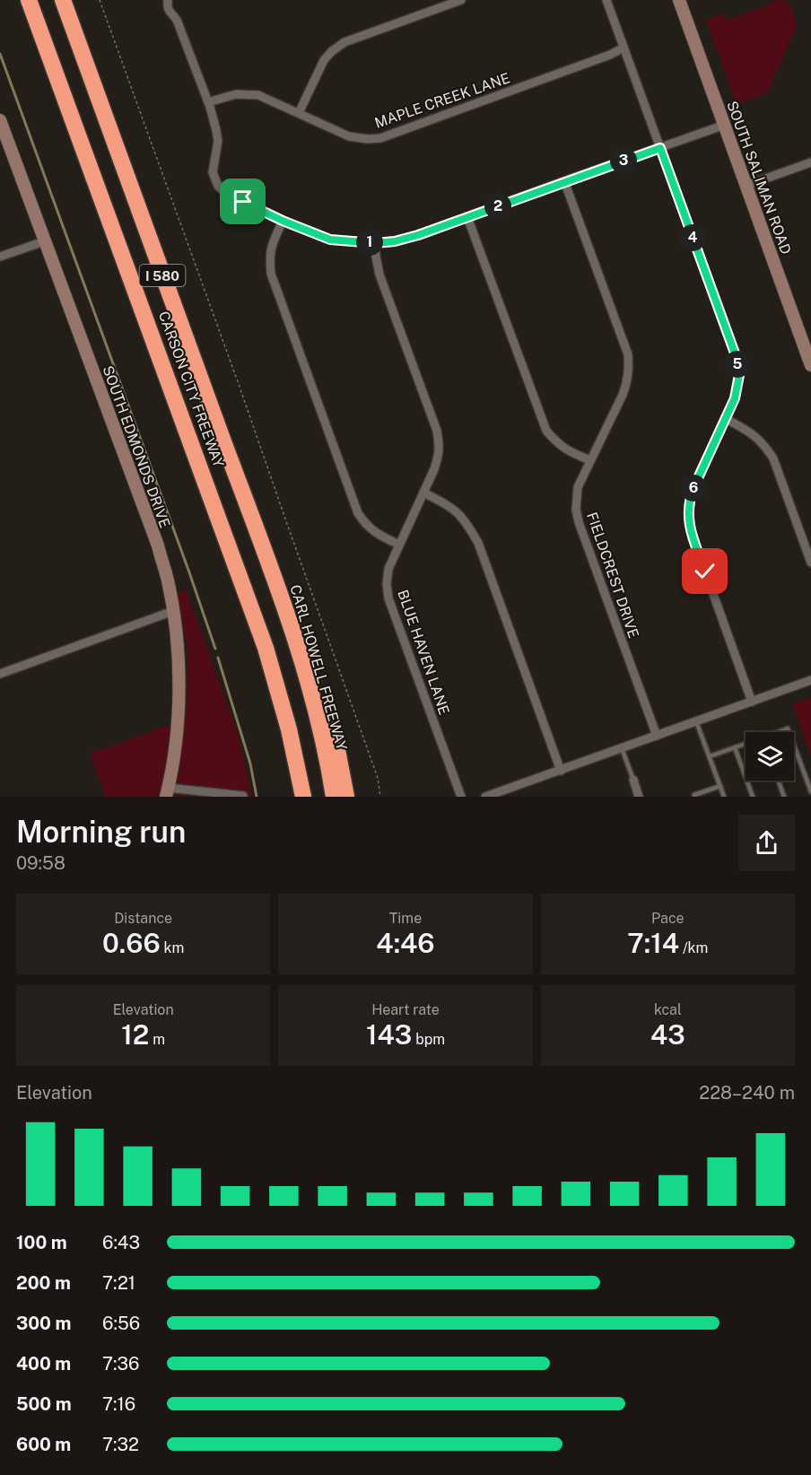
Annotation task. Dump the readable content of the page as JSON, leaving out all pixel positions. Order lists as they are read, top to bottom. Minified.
{"streets":{"highway":["I 580","CARSON CITY FREEWAY","CARL HOWELL FREEWAY"],"street":["MAPLE CREEK LANE","SOUTH SALIMAN ROAD","SOUTH EDMONDS DRIVE","FIELDCREST DRIVE","BLUE HAVEN LANE"]},"crossings":[["CARSON CITY FREEWAY","CARL HOWELL FREEWAY"]],"page":{"pins":["3","2","4","1","5","6"],"heading":["Morning run","09:58"],"stats":[["Distance","0.66 km"],["Time","4:46"],["Pace","7:14 /km"],["Elevation","12 m"],["Heart rate","143 bpm"],["kcal","43"]],"chart":["Elevation","228–240 m"],"list":[{"name":"100 m","note":"6:43"},{"name":"200 m","note":"7:21"},{"name":"300 m","note":"6:56"},{"name":"400 m","note":"7:36"},{"name":"500 m","note":"7:16"},{"name":"600 m","note":"7:32"}]}}
